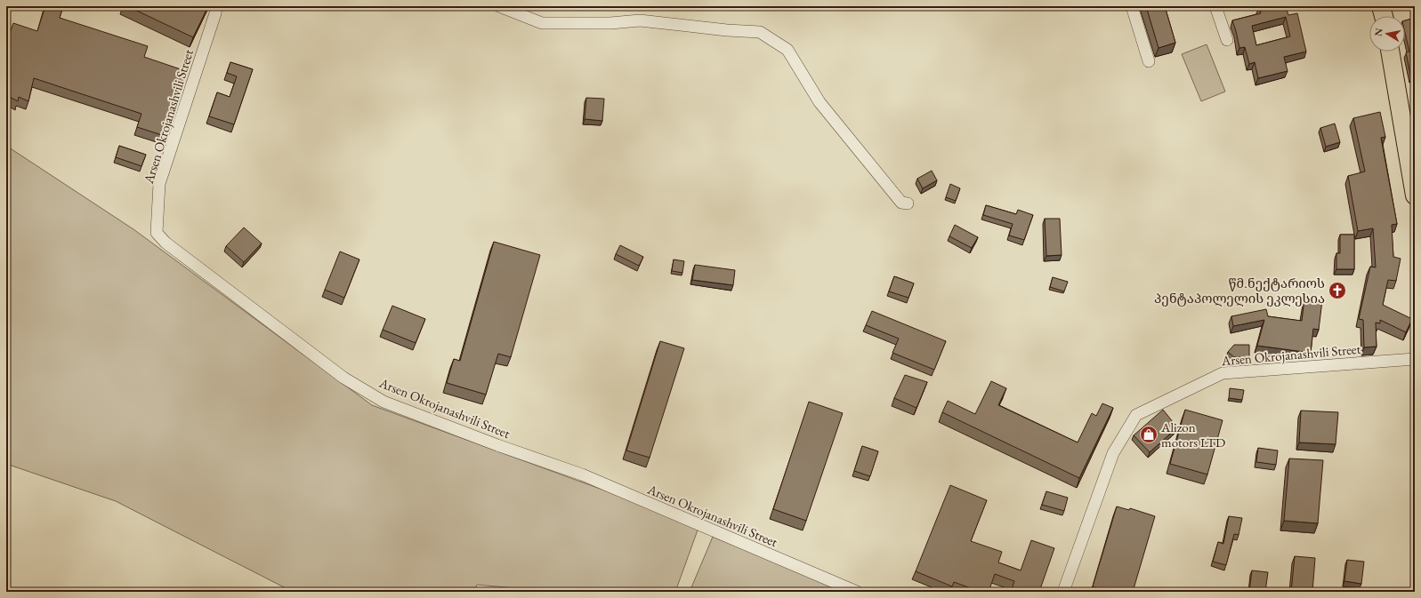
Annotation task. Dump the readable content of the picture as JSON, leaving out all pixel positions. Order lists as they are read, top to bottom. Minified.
{"streets":{"street":["Arsen Okrojanashvili Street"]},"places":{"church":["წმ.ნექტარიოს პენტაპოლელის ეკლესია"],"shop":["Alizon motors LTD"]},"north":"left"}
